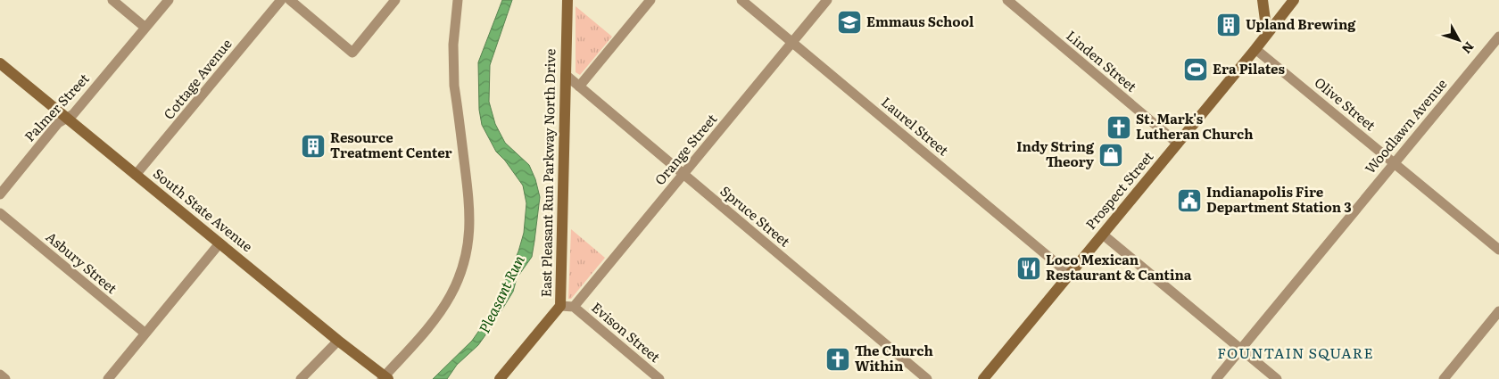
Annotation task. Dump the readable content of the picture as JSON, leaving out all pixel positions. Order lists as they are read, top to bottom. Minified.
{"streets":{"street":["Linden Street","Cottage Avenue","Olive Street","Palmer Street","Laurel Street","Woodlawn Avenue","Orange Street","East Pleasant Run Parkway North Drive","Prospect Street","South State Avenue","Spruce Street","Asbury Street","Evison Street"]},"crossings":[["Linden Street","Prospect Street"],["Cottage Avenue","South State Avenue"],["Olive Street","Woodlawn Avenue"],["Olive Street","Prospect Street"],["Palmer Street","South State Avenue"],["Laurel Street","Orange Street"],["Laurel Street","Prospect Street"],["Orange Street","Spruce Street"],["Orange Street","Evison Street"],["East Pleasant Run Parkway North Drive","Spruce Street"]],"districts":["FOUNTAIN SQUARE"],"water":["Pleasant Run"],"places":{"school or university":["Emmaus School"],"building":["Upland Brewing","Resource Treatment Center"],"sports":["Era Pilates"],"church":["St. Mark's Lutheran Church","The Church Within"],"shop":["Indy String Theory"],"public building":["Indianapolis Fire Department Station 3"],"restaurant":["Loco Mexican Restaurant & Cantina"]},"north":"bottom right"}
